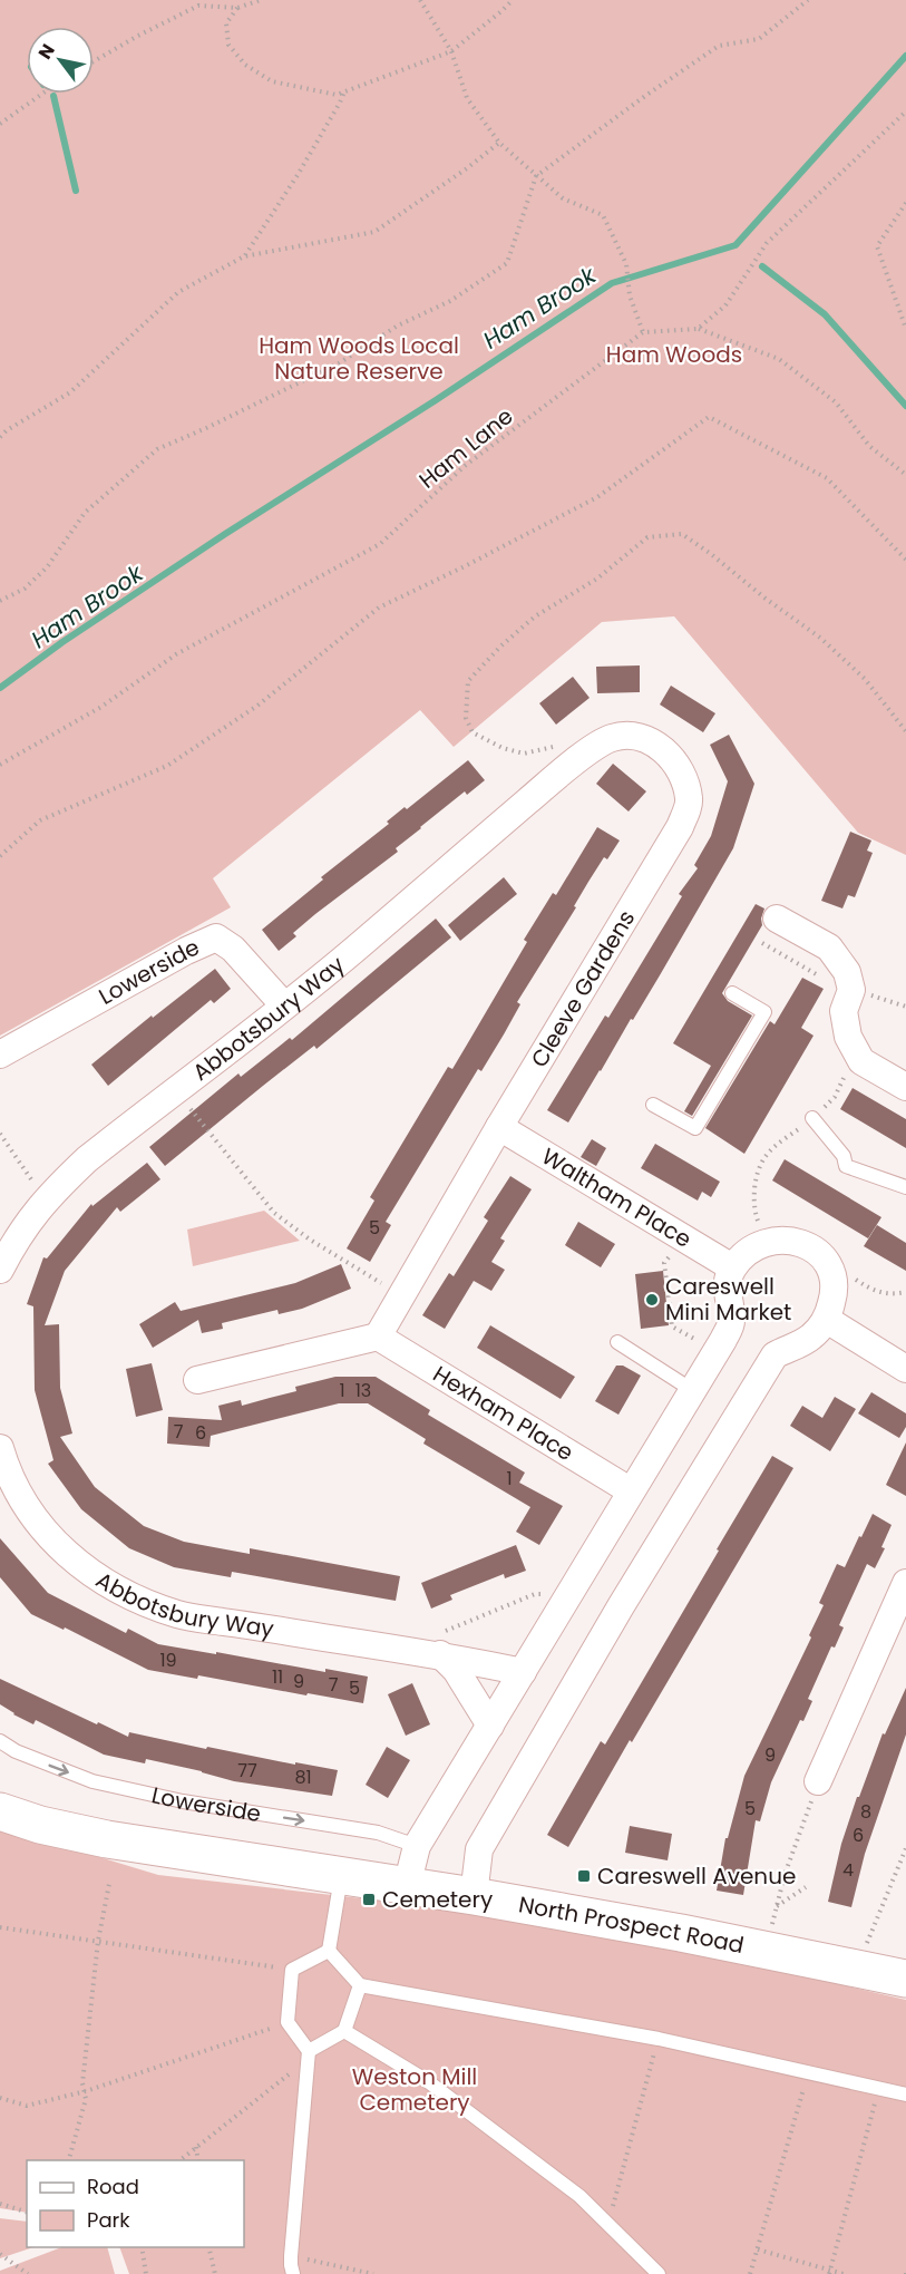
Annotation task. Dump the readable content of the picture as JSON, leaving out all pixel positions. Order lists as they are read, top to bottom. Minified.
{"streets":{"street":["Lowerside","Cleeve Gardens","Abbotsbury Way","Waltham Place","Hexham Place","North Prospect Road"],"path":["Ham Lane"]},"crossings":[["Lowerside","Abbotsbury Way"],["Cleeve Gardens","Abbotsbury Way"],["Cleeve Gardens","Waltham Place"],["Cleeve Gardens","Hexham Place"]],"one_way":["Lowerside"],"water":["Ham Brook"],"parks":["Ham Woods Local Nature Reserve","Ham Woods","Weston Mill Cemetery"],"places":{"other":["Careswell Mini Market"],"transit":["Careswell Avenue","Cemetery"]},"house_numbers":["5","1","13","7","6","1","19","11","9","7","5","9","77","81","5","8","6","4"],"legend":["Road","Park"],"north":"top left"}
